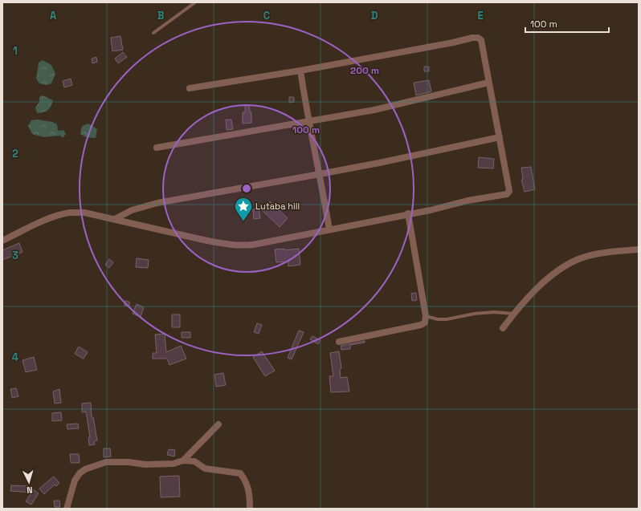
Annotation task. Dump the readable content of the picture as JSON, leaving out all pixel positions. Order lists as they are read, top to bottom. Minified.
{"places":{"place":["Lutaba hill"]},"scale_bar":"100 m","north":"bottom","grid":{"columns":["A","B","C","D","E"],"rows":["1","2","3","4"]},"rings":["200 m","100 m"]}
